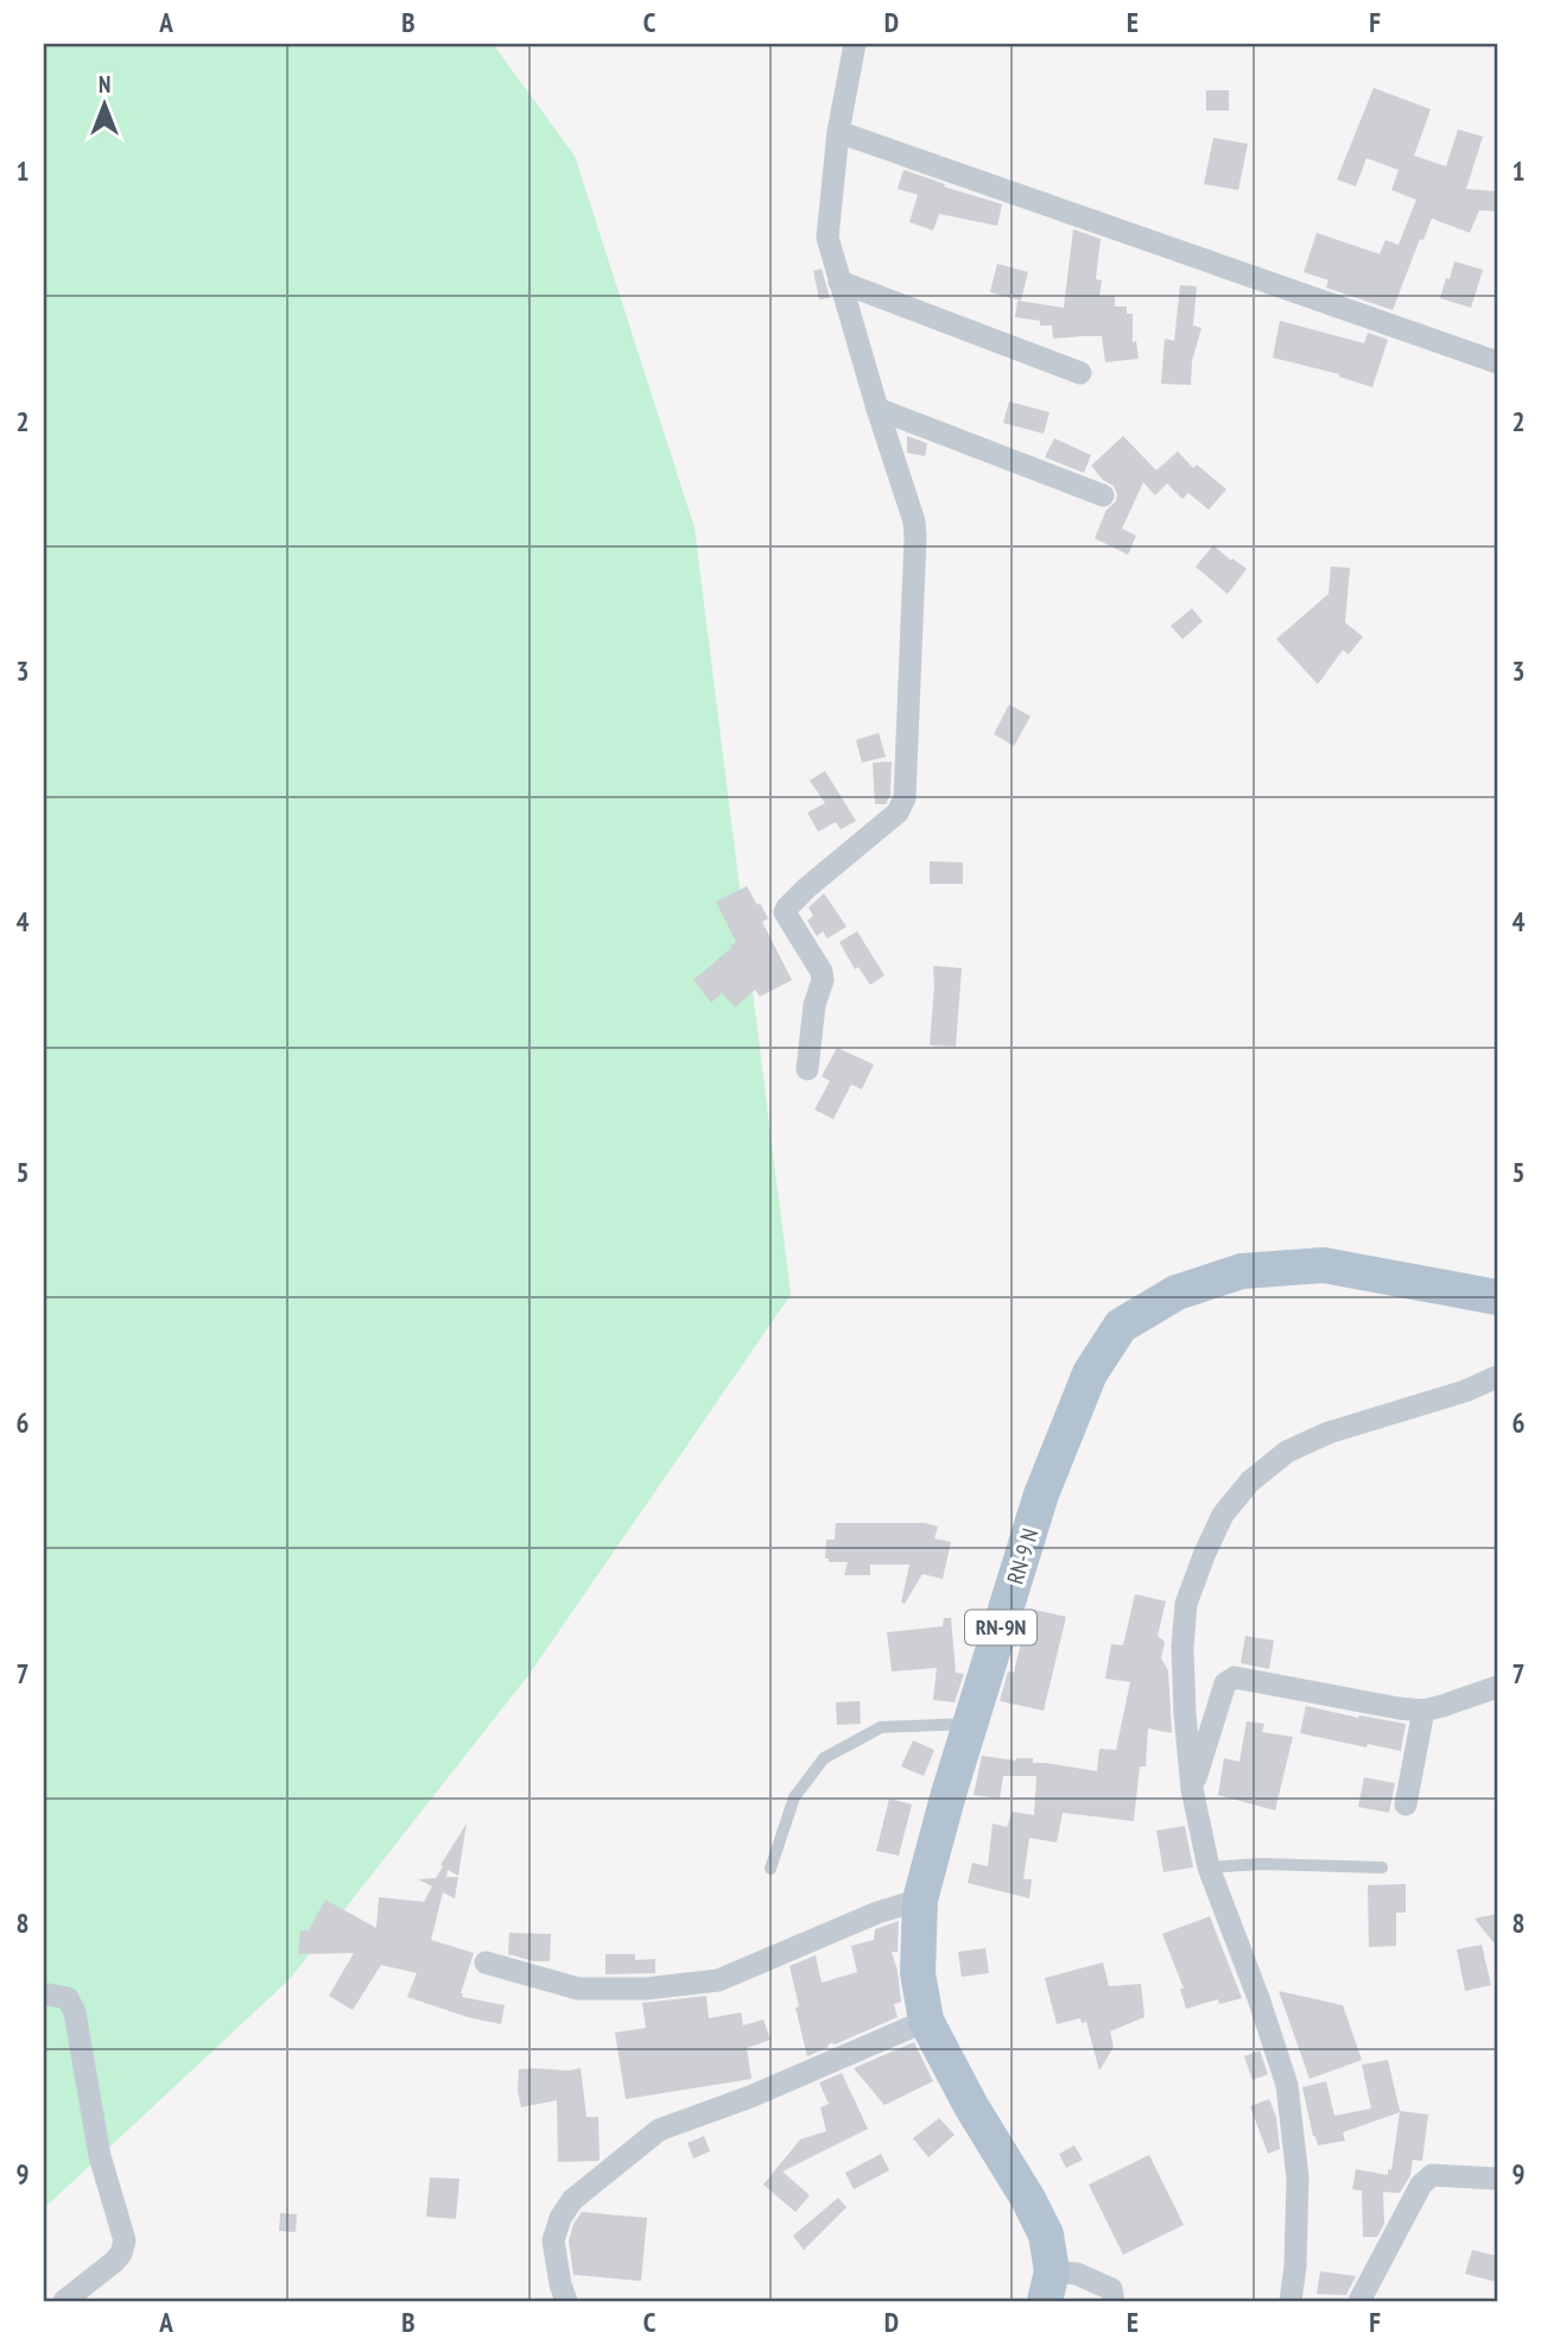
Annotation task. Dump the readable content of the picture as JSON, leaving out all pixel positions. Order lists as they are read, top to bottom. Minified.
{"streets":{"main road":["RN-9 N","RN-9N"]},"north":"top","grid":{"columns":["A","B","C","D","E","F"],"rows":["1","2","3","4","5","6","7","8","9"]}}
